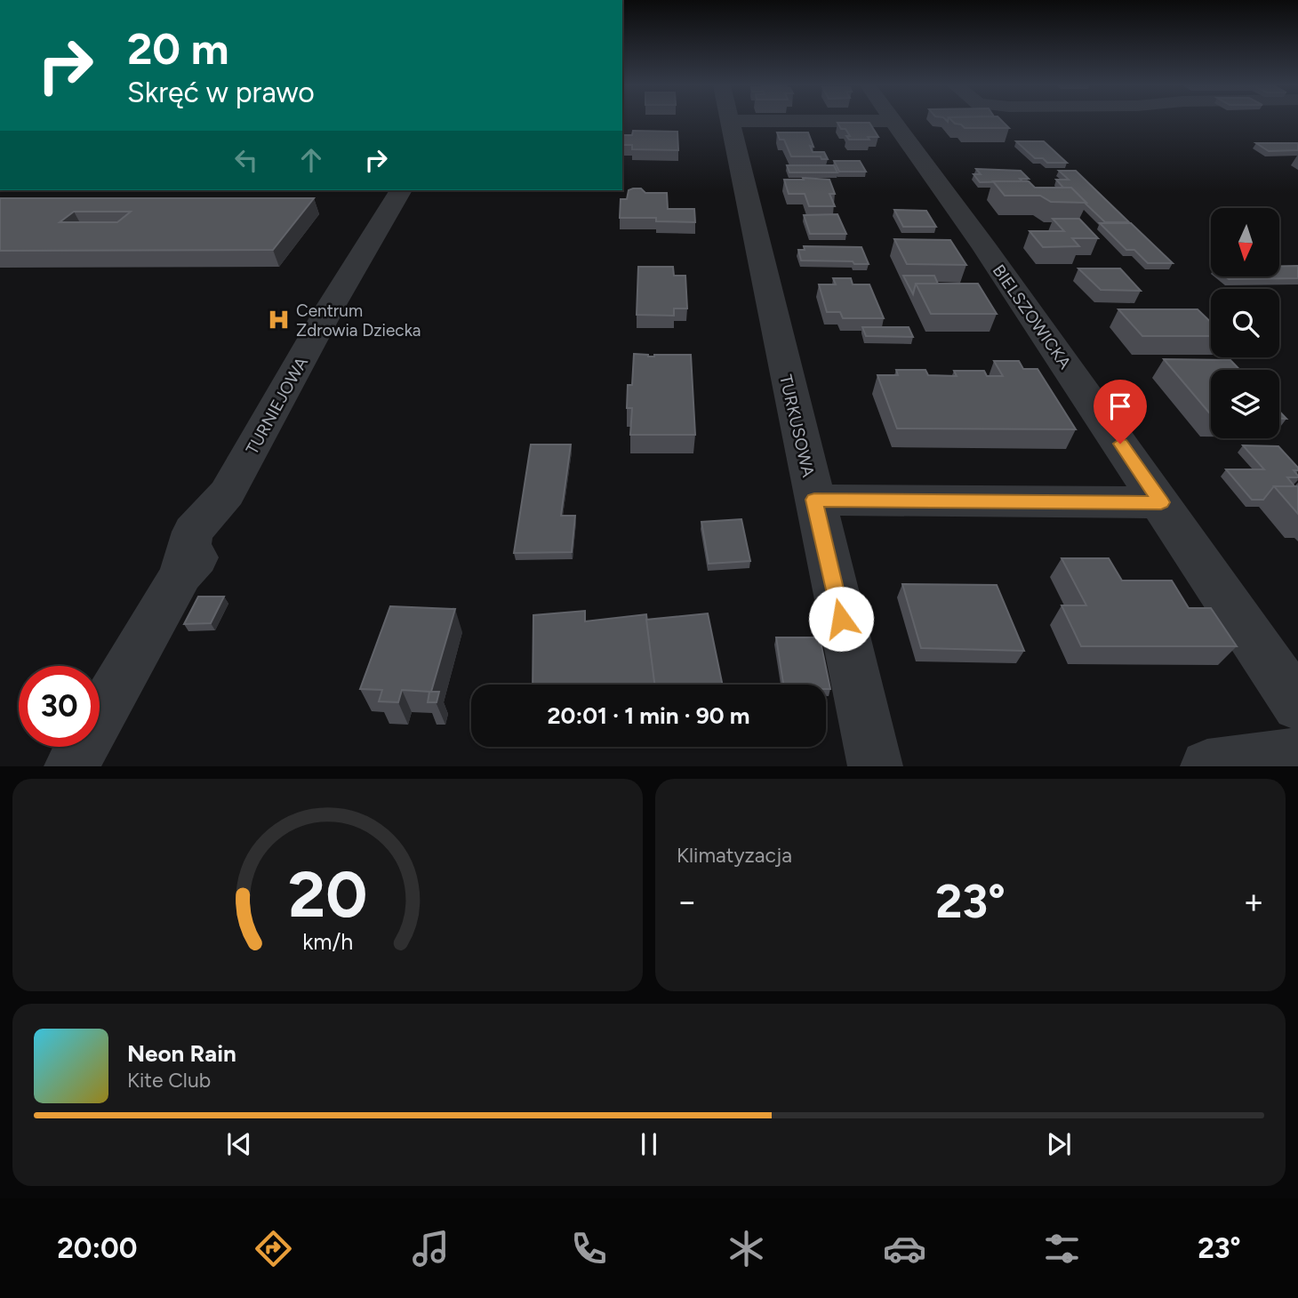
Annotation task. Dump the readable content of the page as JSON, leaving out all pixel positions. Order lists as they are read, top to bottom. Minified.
{"streets":{"street":["BIELSZOWICKA","TURNIEJOWA","TURKUSOWA"]},"places":{"hospital":["Centrum Zdrowia Dziecka"]},"north":"bottom","page":{"turn":["20 m","Skręć w prawo"],"limit":"30","trip":"20:01 · 1 min · 90 m","tile":"Klimatyzacja","heat":["−","23°","+"],"song":["Neon Rain","Kite Club"],"tabs":["20:00","23°"],"gauge":["20","km/h"]}}
